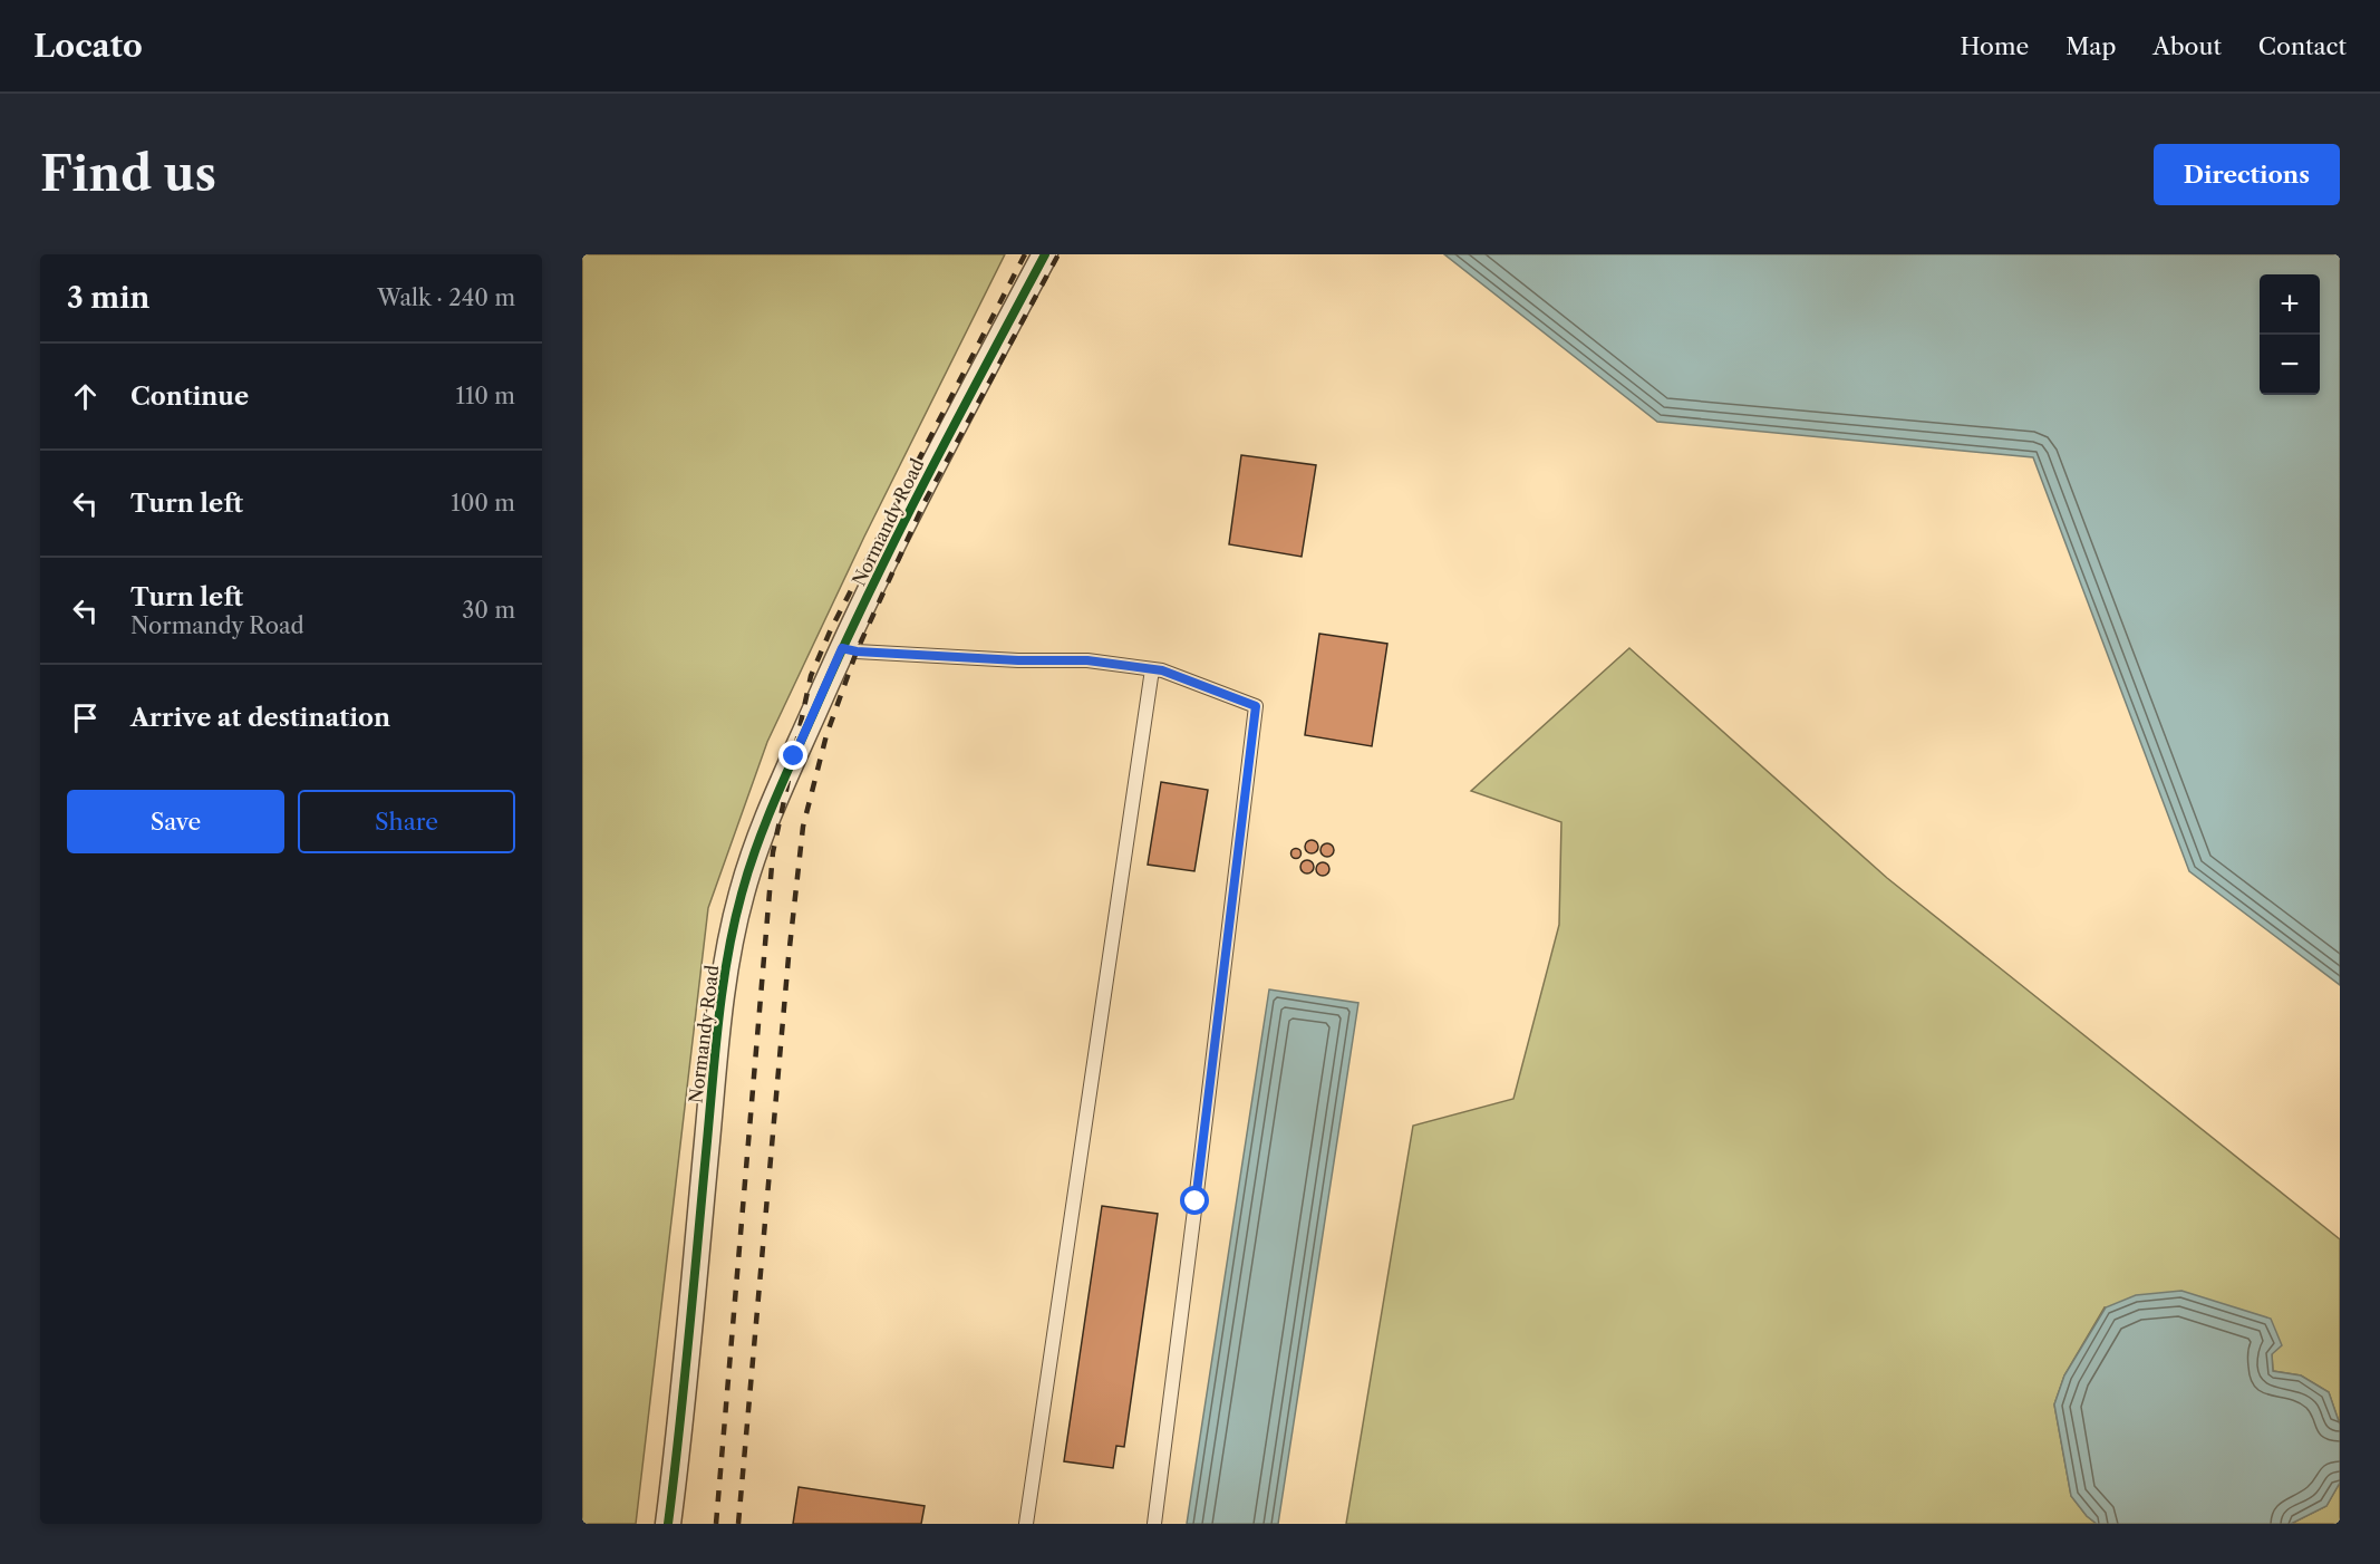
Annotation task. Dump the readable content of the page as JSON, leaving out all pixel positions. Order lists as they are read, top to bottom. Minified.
{"streets":{"street":["Normandy Road"]},"page":{"header":"Locato","nav":["Home","Map","About","Contact"],"buttons":["Directions",["Save","Share"]],"title":"Find us","heading":["3 min","Walk · 240 m"],"map_buttons":["+","−"],"list":[["Continue","110 m"],["Turn left","100 m"],["Turn left","Normandy Road","30 m"],"Arrive at destination"]}}
